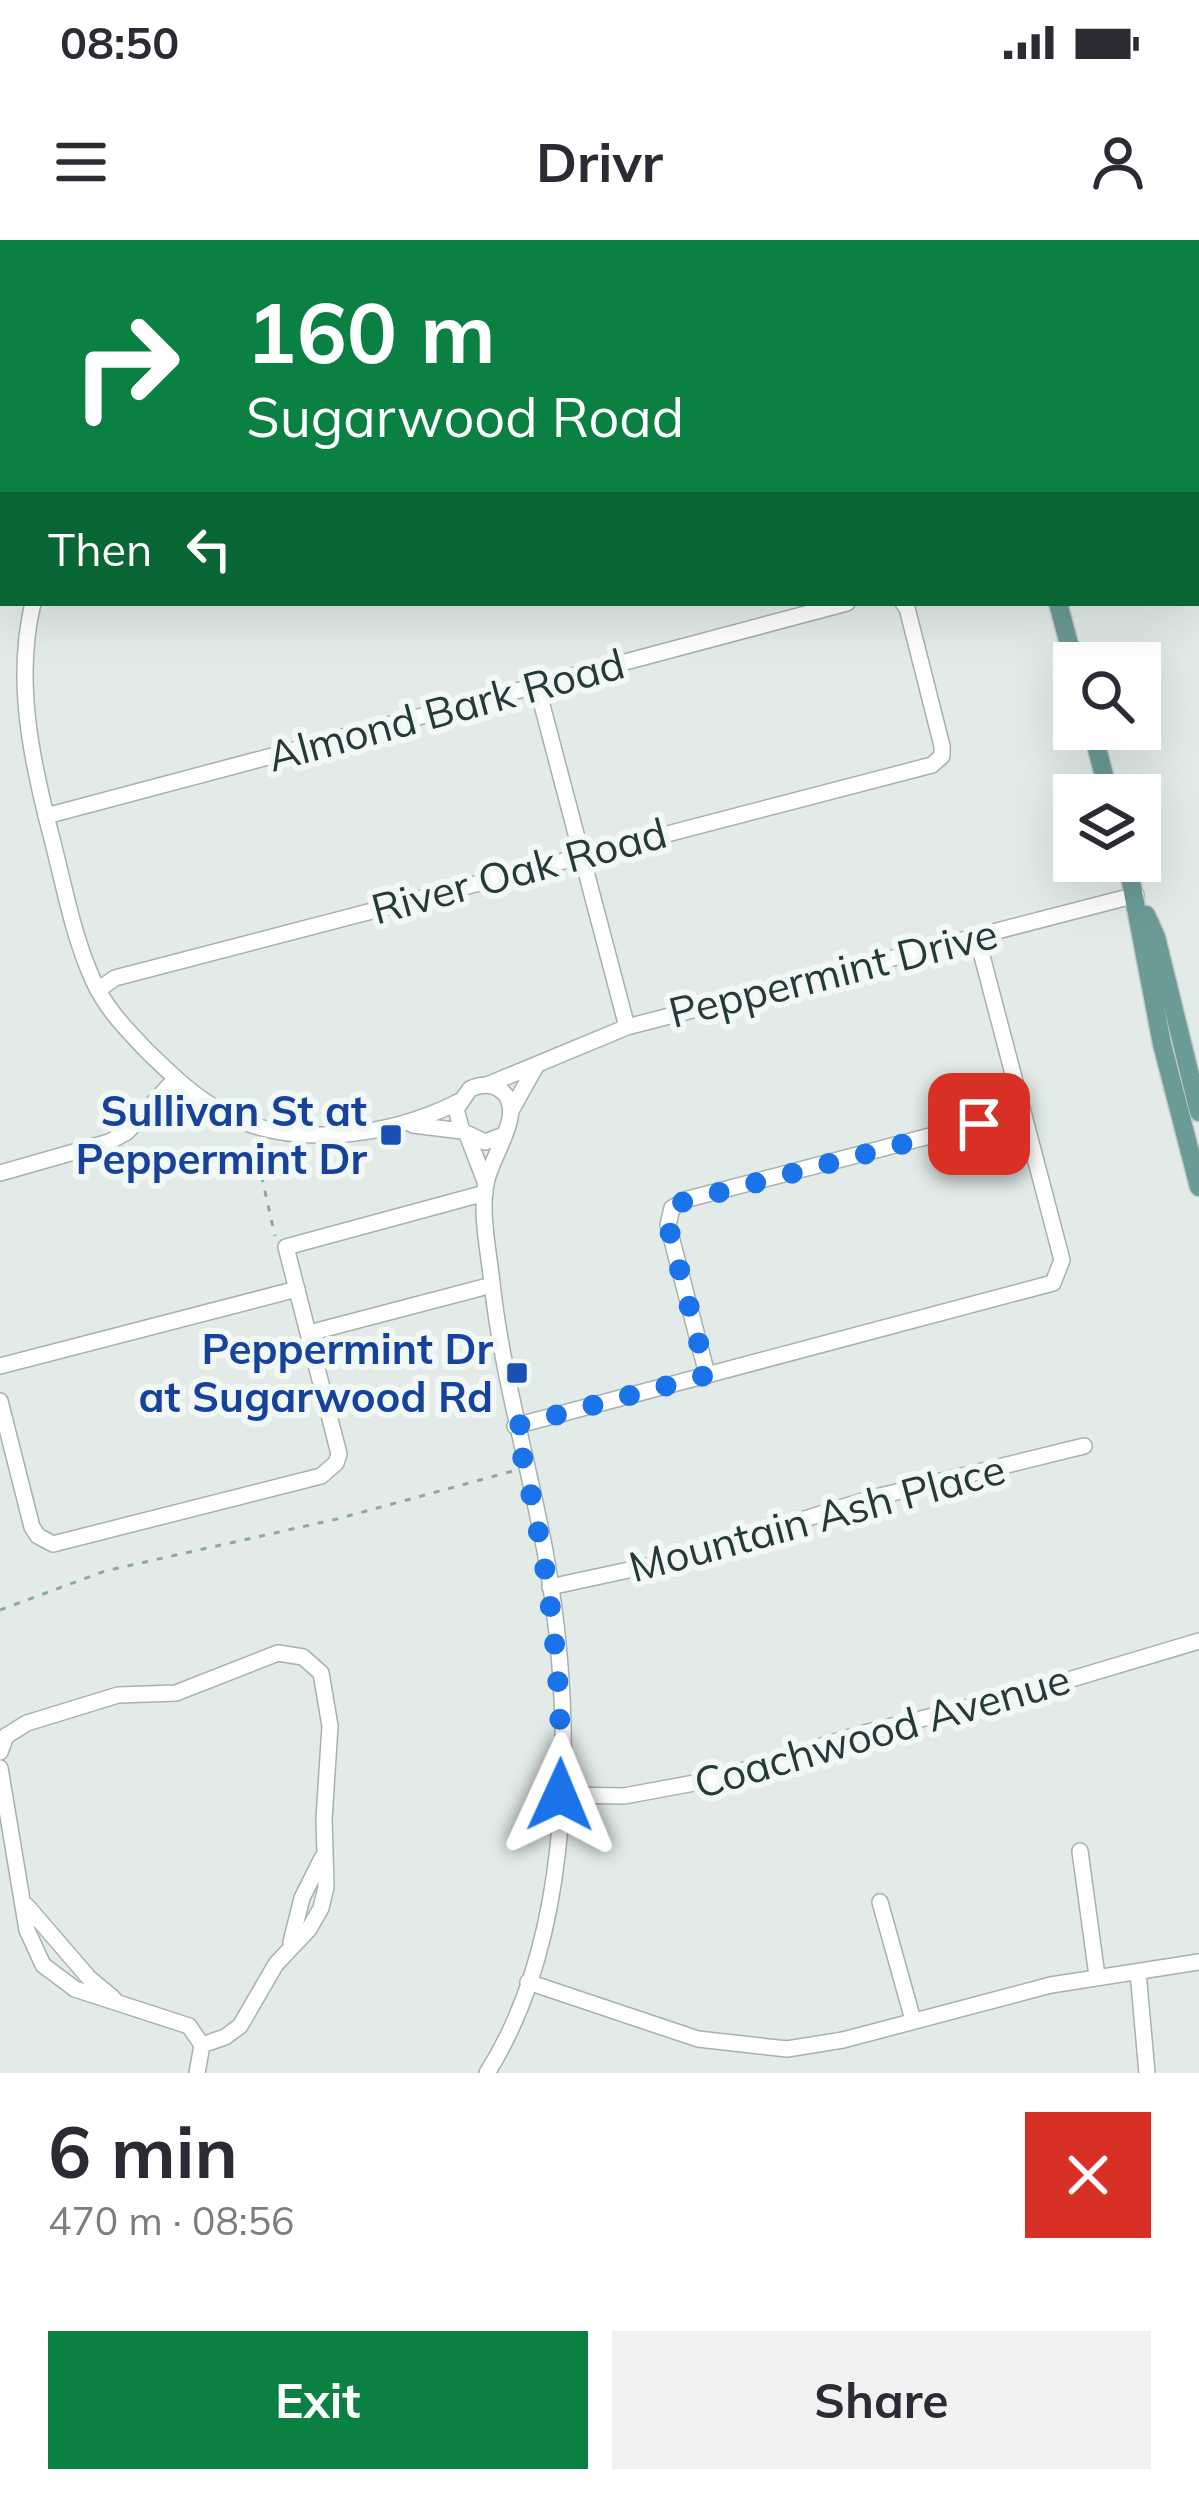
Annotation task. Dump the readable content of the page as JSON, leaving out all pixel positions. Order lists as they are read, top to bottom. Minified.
{"streets":{"street":["Almond Bark Road","River Oak Road","Peppermint Drive","Mountain Ash Place","Coachwood Avenue"]},"places":{"transit":["Sullivan St at Peppermint Dr","Peppermint Dr at Sugarwood Rd"]},"page":{"status":"08:50","header":"Drivr","turn":["160 m","Sugarwood Road"],"then":"Then","heading":["6 min","470 m · 08:56"],"buttons":["Exit","Share"]}}
